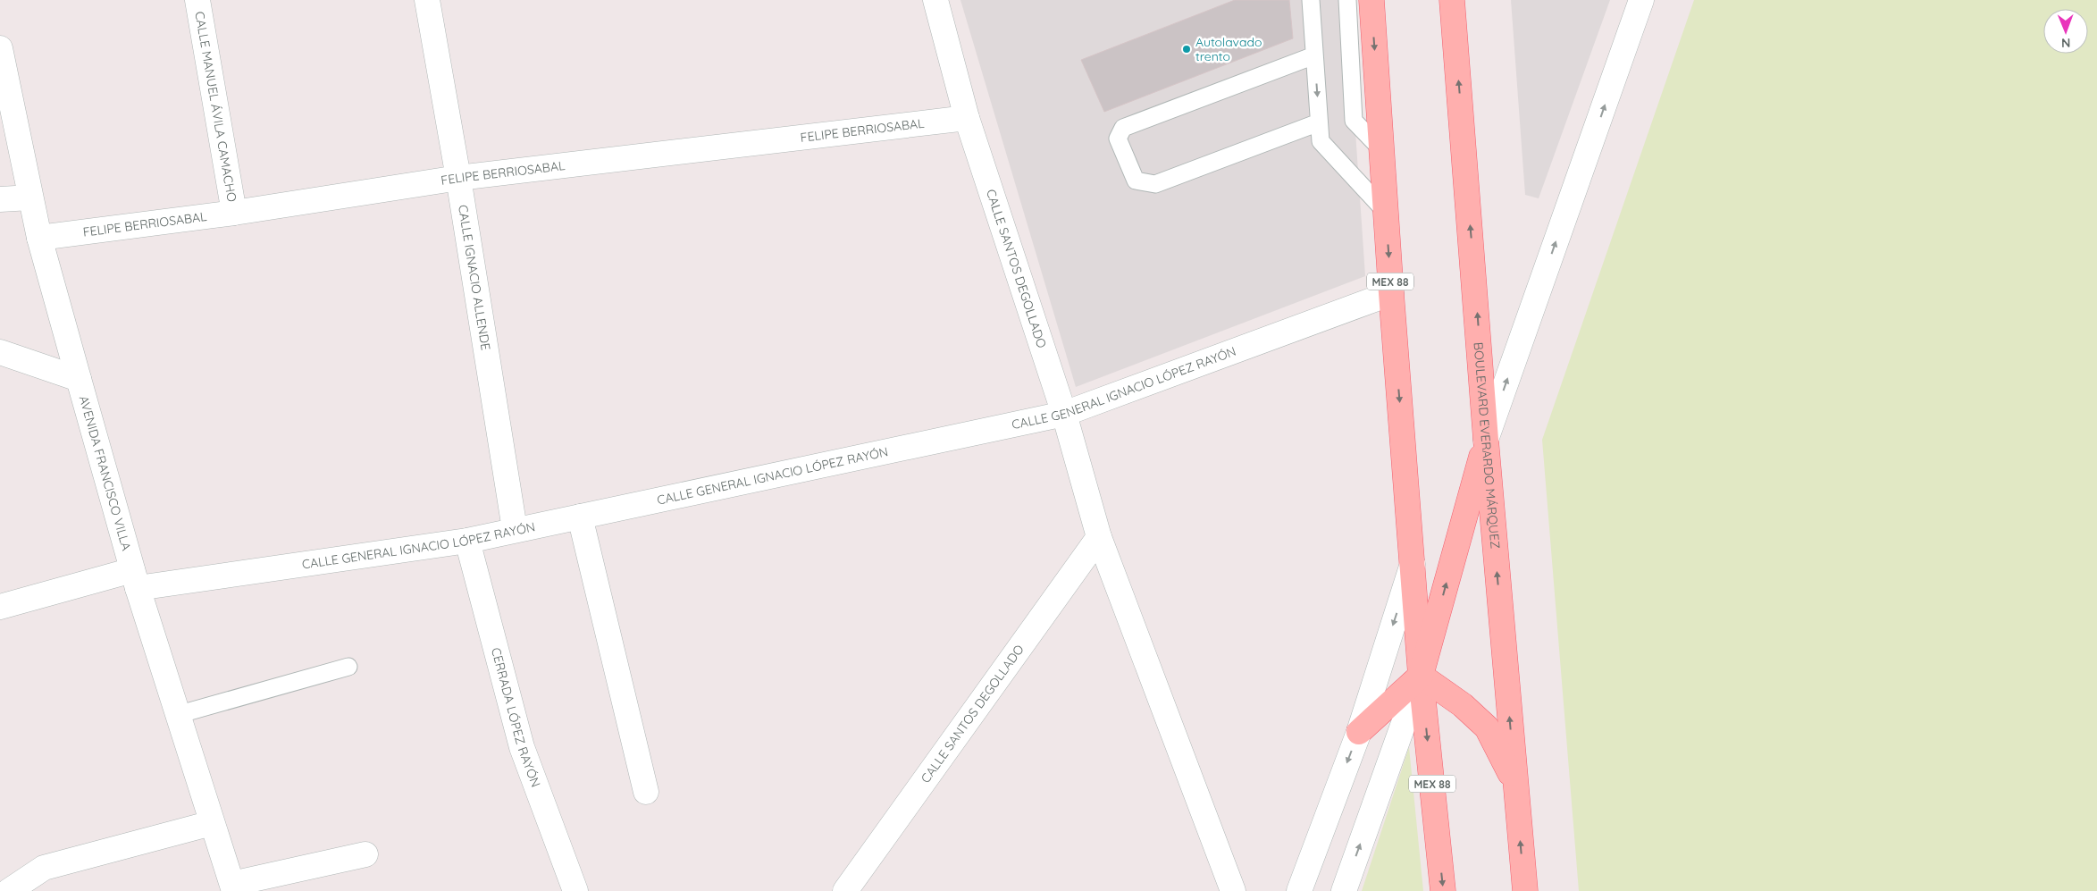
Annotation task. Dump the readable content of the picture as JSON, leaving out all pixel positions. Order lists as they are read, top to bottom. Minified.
{"streets":{"main road":["MEX 88","BOULEVARD EVERARDO MÁRQUEZ"],"street":["CALLE MANUEL ÁVILA CAMACHO","FELIPE BERRIOSABAL","CALLE SANTOS DEGOLLADO","CALLE IGNACIO ALLENDE","CALLE GENERAL IGNACIO LÓPEZ RAYÓN","AVENIDA FRANCISCO VILLA","CERRADA LÓPEZ RAYÓN"]},"crossings":[["CALLE MANUEL ÁVILA CAMACHO","FELIPE BERRIOSABAL"],["FELIPE BERRIOSABAL","CALLE SANTOS DEGOLLADO"],["FELIPE BERRIOSABAL","CALLE IGNACIO ALLENDE"],["FELIPE BERRIOSABAL","AVENIDA FRANCISCO VILLA"],["CALLE SANTOS DEGOLLADO","CALLE GENERAL IGNACIO LÓPEZ RAYÓN"],["CALLE IGNACIO ALLENDE","CALLE GENERAL IGNACIO LÓPEZ RAYÓN"],["MEX 88","CALLE GENERAL IGNACIO LÓPEZ RAYÓN"],["CALLE GENERAL IGNACIO LÓPEZ RAYÓN","AVENIDA FRANCISCO VILLA"],["CALLE GENERAL IGNACIO LÓPEZ RAYÓN","CERRADA LÓPEZ RAYÓN"]],"places":["Autolavado trento"],"north":"bottom"}
